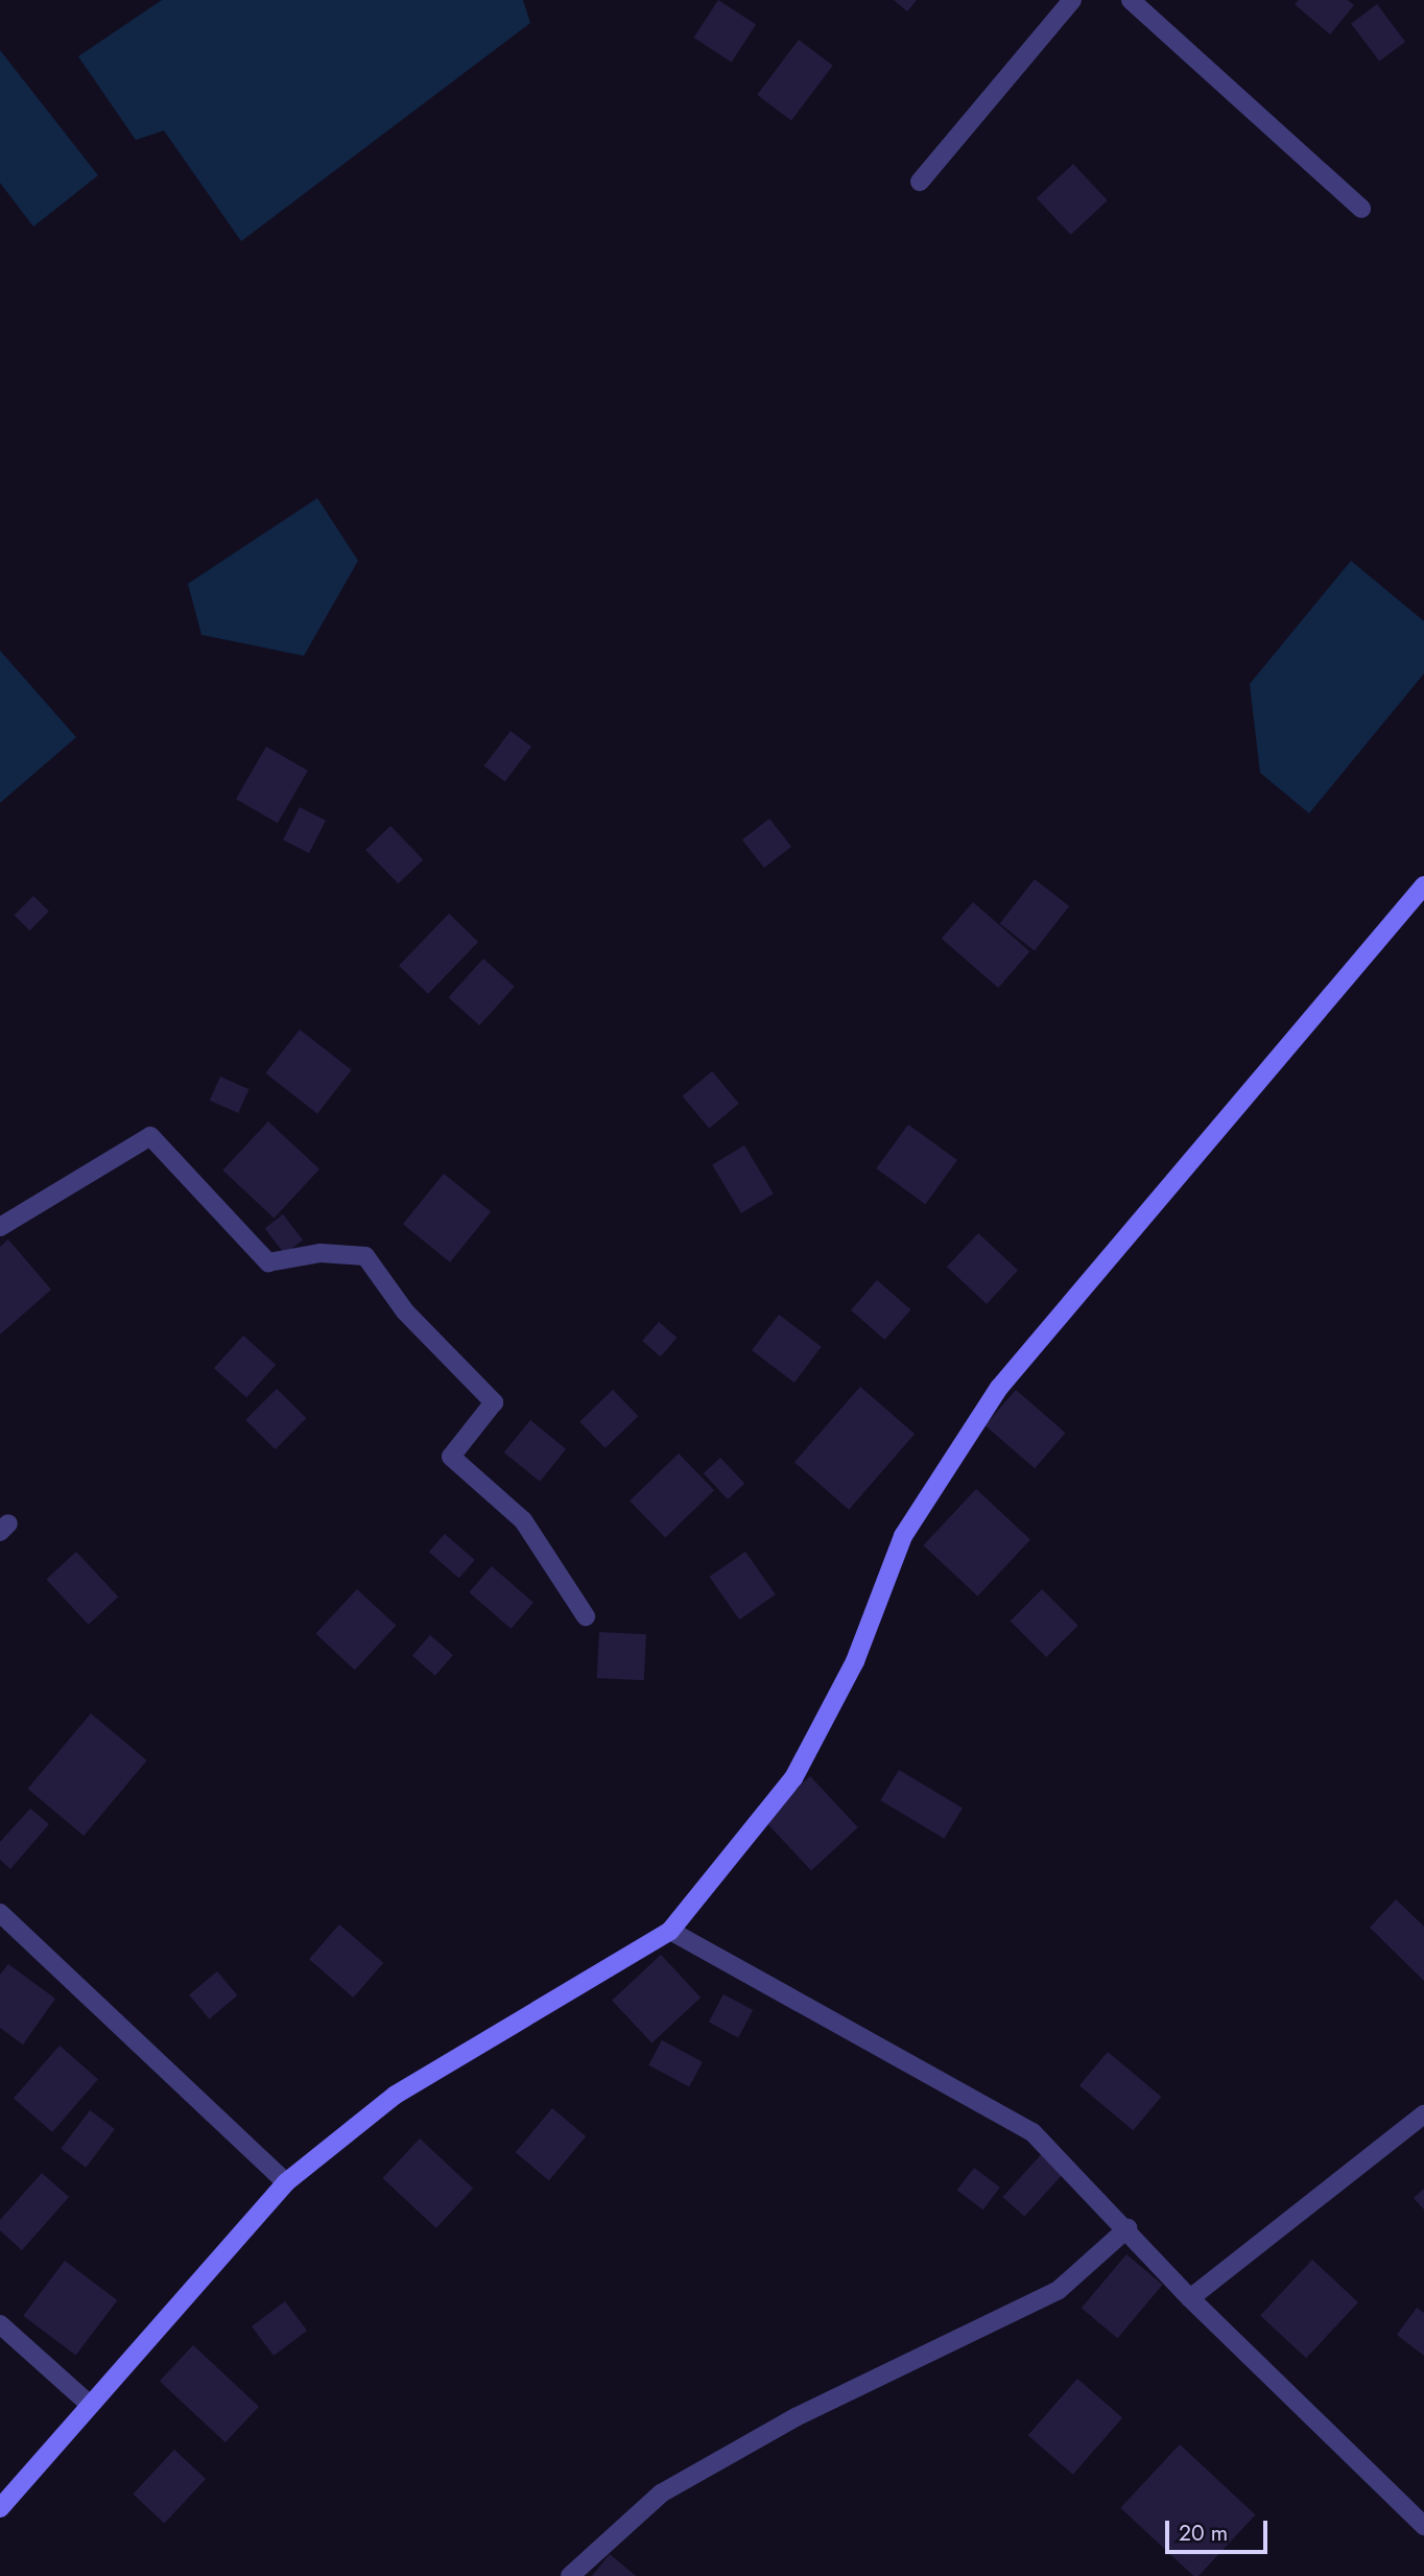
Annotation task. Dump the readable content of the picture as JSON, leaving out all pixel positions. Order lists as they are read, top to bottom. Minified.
{"scale_bar":"20 m"}
